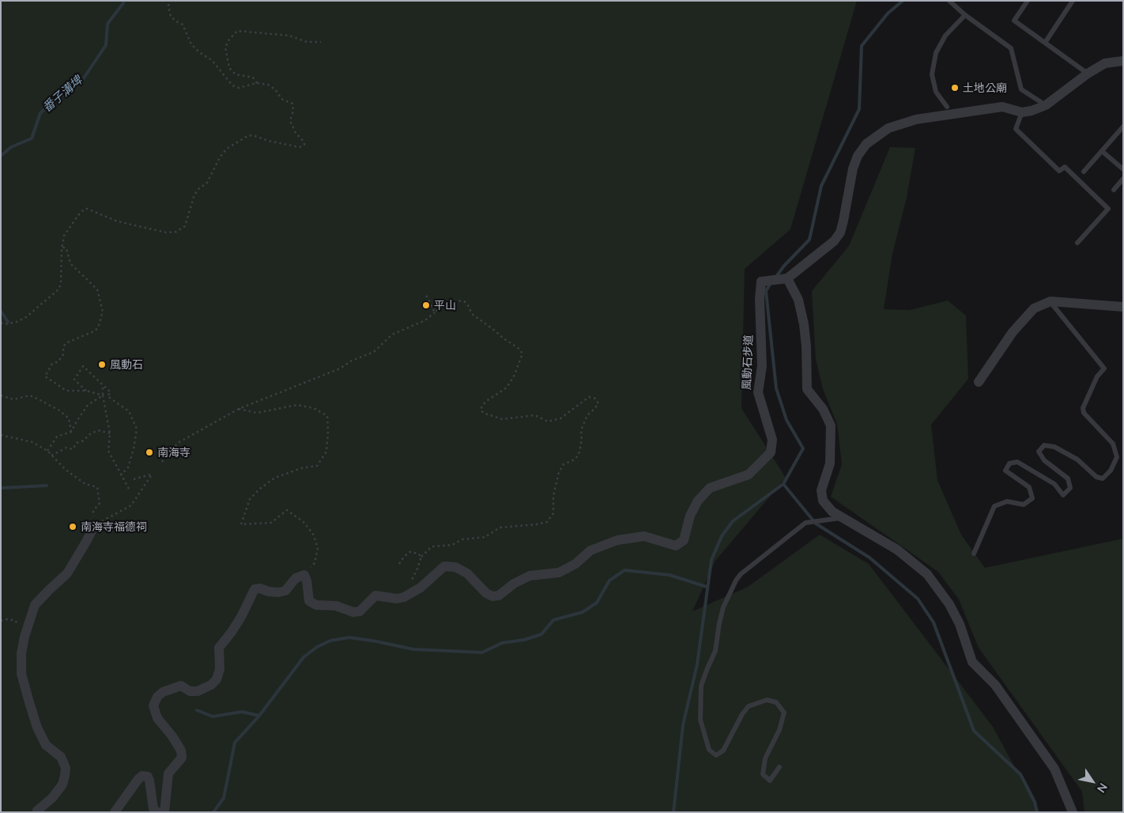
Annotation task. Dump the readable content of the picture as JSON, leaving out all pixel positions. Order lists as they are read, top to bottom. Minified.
{"streets":{"street":["風動石步道"]},"water":["番子溝埤"],"places":["土地公廟","平山","風動石","南海寺","南海寺福德祠"],"north":"bottom right"}
